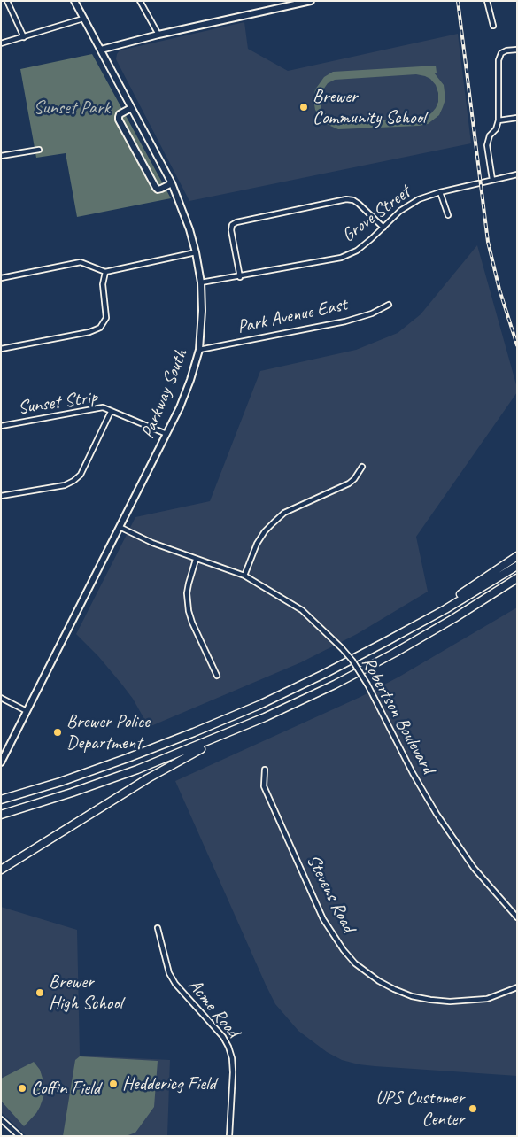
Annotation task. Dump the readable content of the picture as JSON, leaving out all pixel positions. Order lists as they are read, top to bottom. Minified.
{"streets":{"main road":["Parkway South"],"street":["Grove Street","Park Avenue East","Sunset Strip","Robertson Boulevard","Stevens Road","Acme Road"]},"crossings":[["Grove Street","Parkway South"],["Park Avenue East","Parkway South"],["Parkway South","Sunset Strip"],["Parkway South","Robertson Boulevard"]],"parks":["Sunset Park"],"places":["Brewer Community School","Brewer Police Department","Brewer High School","Heddericg Field","Coffin Field","UPS Customer Center"]}
